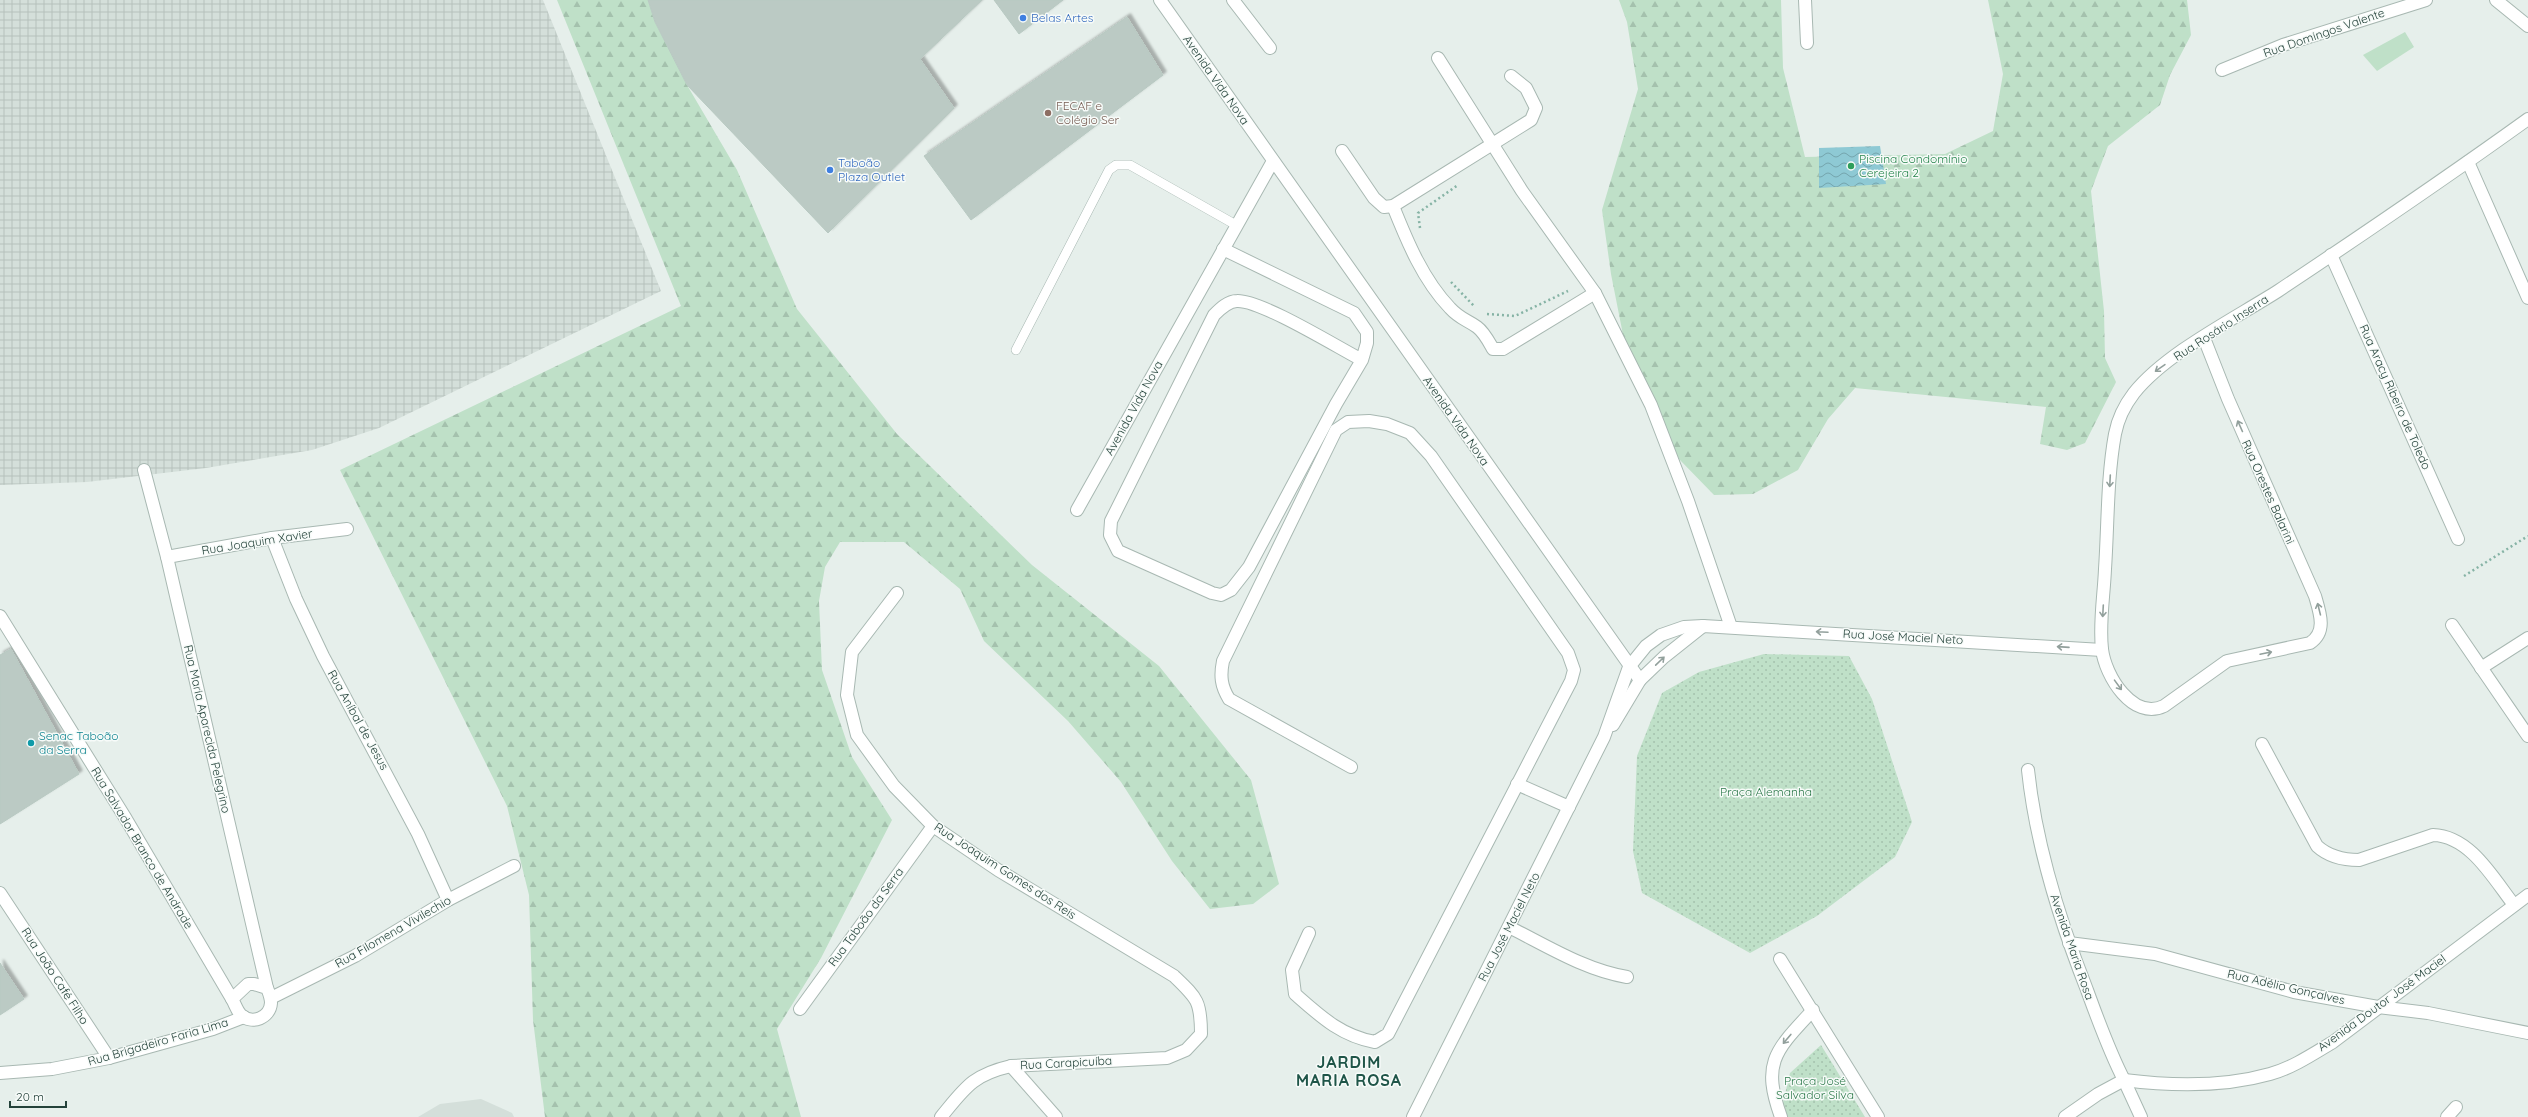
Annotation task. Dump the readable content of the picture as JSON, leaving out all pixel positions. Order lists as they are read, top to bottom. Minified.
{"streets":{"street":["Rua Domingos Valente","Avenida Vida Nova","Rua Rosário Inserra","Rua Aracy Ribeiro de Toledo","Rua Orestes Balarini","Rua Joaquim Xavier","Rua José Maciel Neto","Rua Aníbal de Jesus","Rua Maria Aparecida Pelegrino","Rua Salvador Branco de Andrade","Rua Joaquim Gomes dos Reis","Rua Taboão da Serra","Rua Filomena Vivilechio","Avenida Maria Rosa","Rua João Café Filho","Rua Adélio Gonçalves","Avenida Doutor José Maciel","Rua Brigadeiro Faria Lima","Rua Carapicuíba"]},"crossings":[["Avenida Vida Nova","Rua José Maciel Neto"],["Rua Rosário Inserra","Rua Aracy Ribeiro de Toledo"],["Rua Rosário Inserra","Rua Orestes Balarini"],["Rua Rosário Inserra","Rua José Maciel Neto"],["Rua Orestes Balarini","Rua José Maciel Neto"],["Rua Joaquim Xavier","Rua Aníbal de Jesus"],["Rua Joaquim Xavier","Rua Maria Aparecida Pelegrino"],["Rua Aníbal de Jesus","Rua Filomena Vivilechio"],["Rua Maria Aparecida Pelegrino","Rua Salvador Branco de Andrade"],["Rua Maria Aparecida Pelegrino","Rua Filomena Vivilechio"],["Rua Maria Aparecida Pelegrino","Rua Brigadeiro Faria Lima"],["Rua Salvador Branco de Andrade","Rua Filomena Vivilechio"],["Rua Salvador Branco de Andrade","Rua Brigadeiro Faria Lima"],["Rua Joaquim Gomes dos Reis","Rua Taboão da Serra"],["Rua Joaquim Gomes dos Reis","Rua Carapicuíba"],["Rua Filomena Vivilechio","Rua Brigadeiro Faria Lima"],["Avenida Maria Rosa","Rua Adélio Gonçalves"],["Avenida Maria Rosa","Avenida Doutor José Maciel"],["Rua João Café Filho","Rua Brigadeiro Faria Lima"],["Rua Adélio Gonçalves","Avenida Doutor José Maciel"]],"one_way":["Rua Rosário Inserra"],"districts":["JARDIM MARIA ROSA"],"parks":["Praça Alemanha","Praça José Salvador Silva"],"places":["Belas Artes","FECAF e Colégio Ser","Piscina Condomínio Cerejeira 2","Taboão Plaza Outlet","Senac Taboão da Serra"],"scale_bar":"20 m"}
